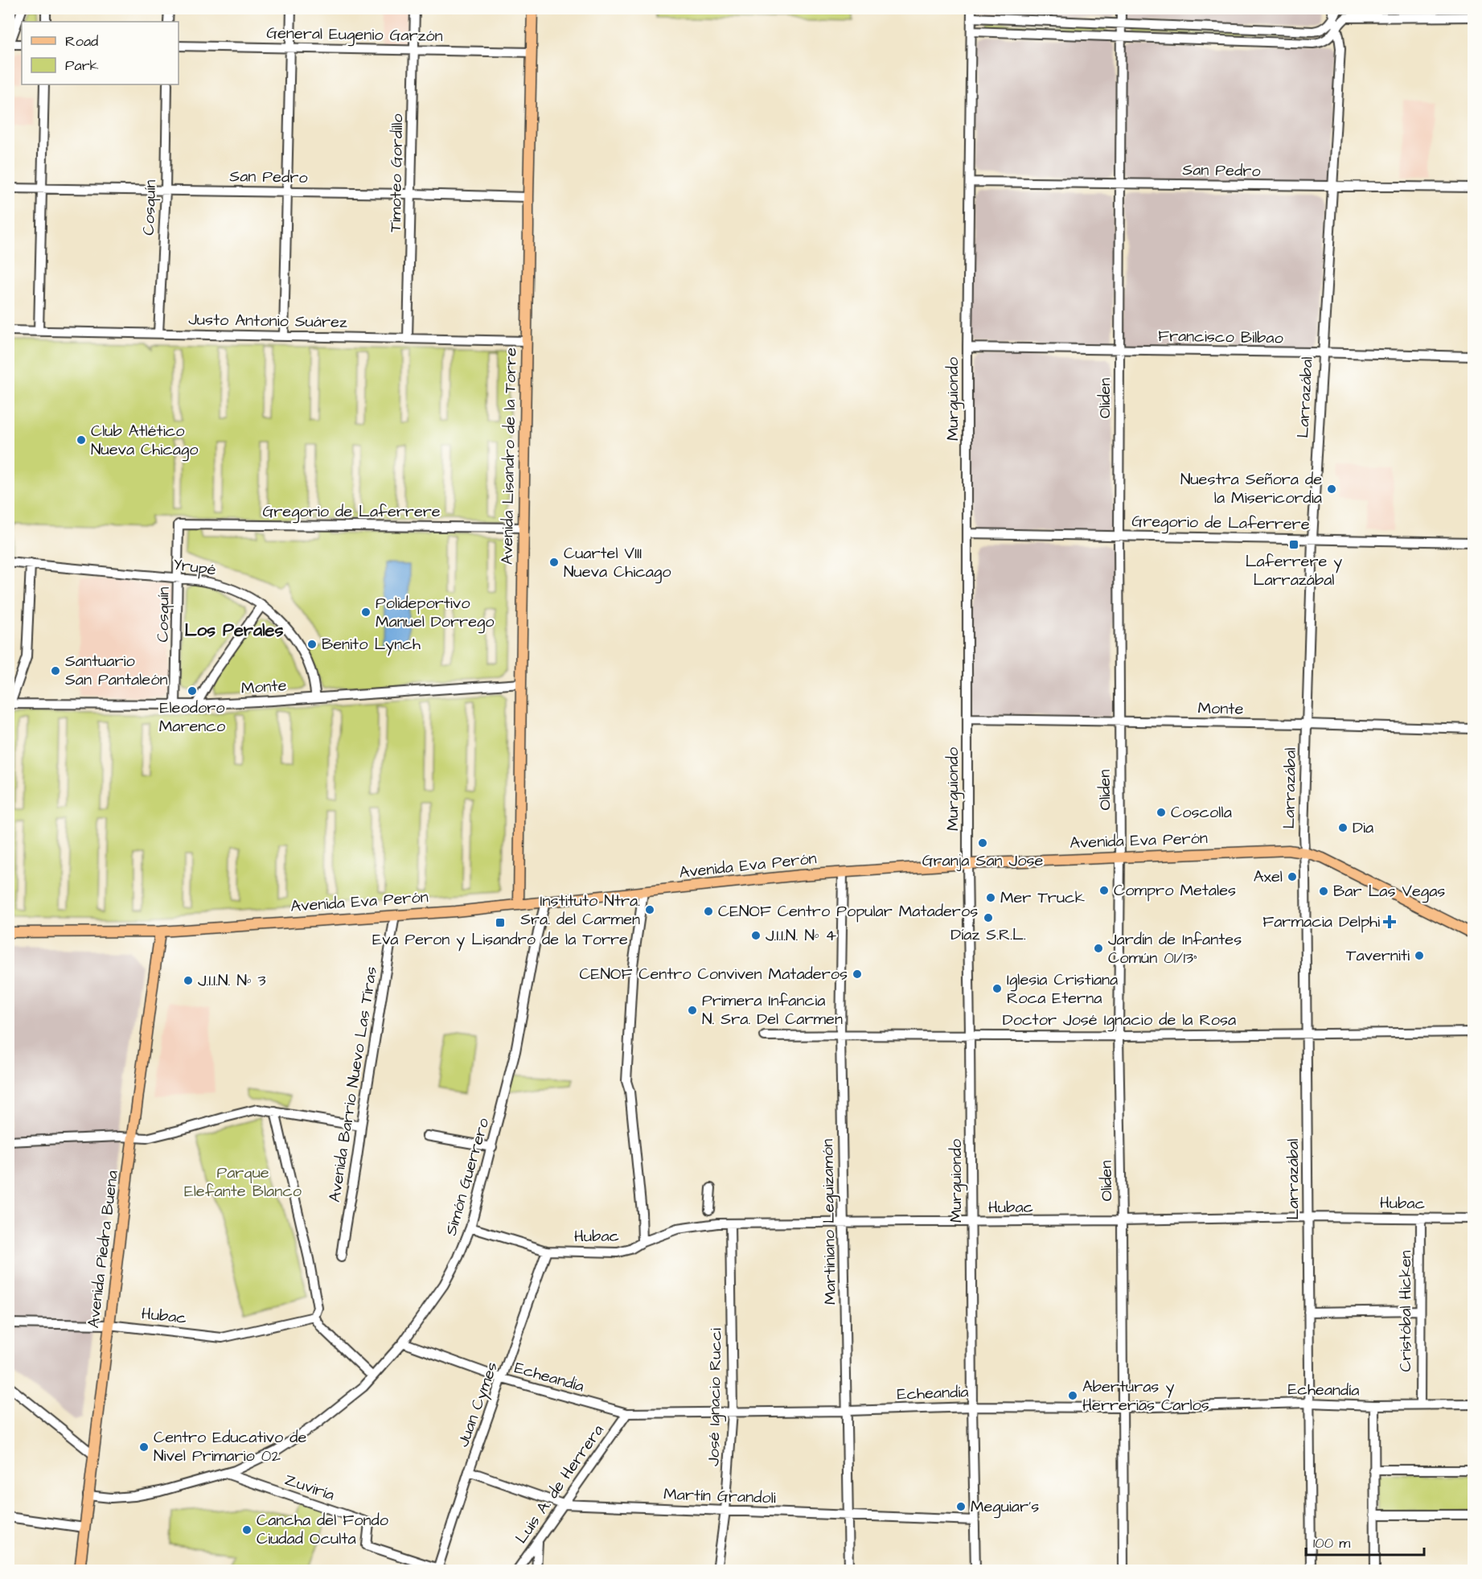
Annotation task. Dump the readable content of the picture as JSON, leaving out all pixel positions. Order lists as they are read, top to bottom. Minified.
{"streets":{"main road":["Avenida Lisandro de la Torre","Avenida Eva Perón","Avenida Piedra Buena"],"street":["General Eugenio Garzón","San Pedro","Timoteo Gordillo","Cosquín","Justo Antonio Suárez","Francisco Bilbao","Larrazábal","Oliden","Murguiondo","Gregorio de Laferrere","Yrupé","Monte","Doctor José Ignacio de la Rosa","Avenida Barrio Nuevo Las Tiras","Simón Guerrero","Hubac","Martiniano Leguizamón","Cristóbal Hicken","Echeandía","José Ignacio Rucci","Juan Cymes","Luis A. de Herrera","Zuviría","Martín Grandoli"]},"crossings":[["General Eugenio Garzón","Timoteo Gordillo"],["General Eugenio Garzón","Avenida Lisandro de la Torre"],["San Pedro","Timoteo Gordillo"],["San Pedro","Cosquín"],["San Pedro","Larrazábal"],["San Pedro","Oliden"],["San Pedro","Murguiondo"],["San Pedro","Avenida Lisandro de la Torre"],["Timoteo Gordillo","Justo Antonio Suárez"],["Cosquín","Justo Antonio Suárez"],["Cosquín","Gregorio de Laferrere"],["Cosquín","Yrupé"],["Cosquín","Monte"],["Justo Antonio Suárez","Avenida Lisandro de la Torre"],["Francisco Bilbao","Larrazábal"],["Francisco Bilbao","Oliden"],["Francisco Bilbao","Murguiondo"],["Larrazábal","Gregorio de Laferrere"],["Larrazábal","Monte"],["Larrazábal","Avenida Eva Perón"],["Larrazábal","Doctor José Ignacio de la Rosa"],["Larrazábal","Hubac"],["Larrazábal","Echeandía"],["Oliden","Gregorio de Laferrere"],["Oliden","Monte"],["Oliden","Avenida Eva Perón"],["Oliden","Doctor José Ignacio de la Rosa"],["Oliden","Hubac"],["Oliden","Echeandía"],["Murguiondo","Gregorio de Laferrere"],["Murguiondo","Monte"],["Murguiondo","Avenida Eva Perón"],["Murguiondo","Doctor José Ignacio de la Rosa"],["Murguiondo","Hubac"],["Murguiondo","Echeandía"],["Murguiondo","Martín Grandoli"],["Avenida Lisandro de la Torre","Gregorio de Laferrere"],["Avenida Lisandro de la Torre","Monte"],["Avenida Lisandro de la Torre","Avenida Eva Perón"],["Yrupé","Monte"],["Avenida Eva Perón","Avenida Barrio Nuevo Las Tiras"],["Avenida Eva Perón","Simón Guerrero"],["Avenida Eva Perón","Martiniano Leguizamón"],["Avenida Eva Perón","Avenida Piedra Buena"],["Doctor José Ignacio de la Rosa","Martiniano Leguizamón"],["Simón Guerrero","Hubac"],["Simón Guerrero","Avenida Piedra Buena"],["Simón Guerrero","Echeandía"],["Simón Guerrero","Zuviría"],["Hubac","Martiniano Leguizamón"],["Hubac","Avenida Piedra Buena"],["Hubac","Cristóbal Hicken"],["Hubac","José Ignacio Rucci"],["Hubac","Juan Cymes"],["Martiniano Leguizamón","Echeandía"],["Martiniano Leguizamón","Martín Grandoli"],["Cristóbal Hicken","Echeandía"],["Echeandía","José Ignacio Rucci"],["Echeandía","Juan Cymes"],["Echeandía","Luis A. de Herrera"],["José Ignacio Rucci","Martín Grandoli"],["Juan Cymes","Zuviría"],["Juan Cymes","Martín Grandoli"],["Luis A. de Herrera","Martín Grandoli"]],"districts":["Los Perales"],"parks":["Parque Elefante Blanco"],"places":{"other":["Club Atlético Nueva Chicago","Nuestra Señora de la Misericordia","Cuartel VIII Nueva Chicago","Polideportivo Manuel Dorrego","Benito Lynch","Santuario San Pantaleón","Eleodoro Marenco","Coscolla","Dia","Granja San Jose","Axel","Compro Metales","Bar Las Vegas","Mer Truck","Instituto Ntra. Sra. del Carmen","CENOF Centro Popular Mataderos","Díaz S.R.L.","J.I.I.N. Nº 4","Jardín de Infantes Común 01/13°","Taverniti","CENOF Centro Conviven Mataderos","J.I.I.N. Nº 3","Iglesia Cristiana Roca Eterna","Primera Infancia N. Sra. Del Carmen","Aberturas y Herrerias Carlos","Centro Educativo de Nivel Primario 02","Meguiar's","Cancha del Fondo Ciudad Oculta"],"transit":["Laferrere y Larrazábal","Eva Peron y Lisandro de la Torre"],"health":["Farmacia Delphi"]},"legend":["Road","Park"],"scale_bar":"100 m"}
